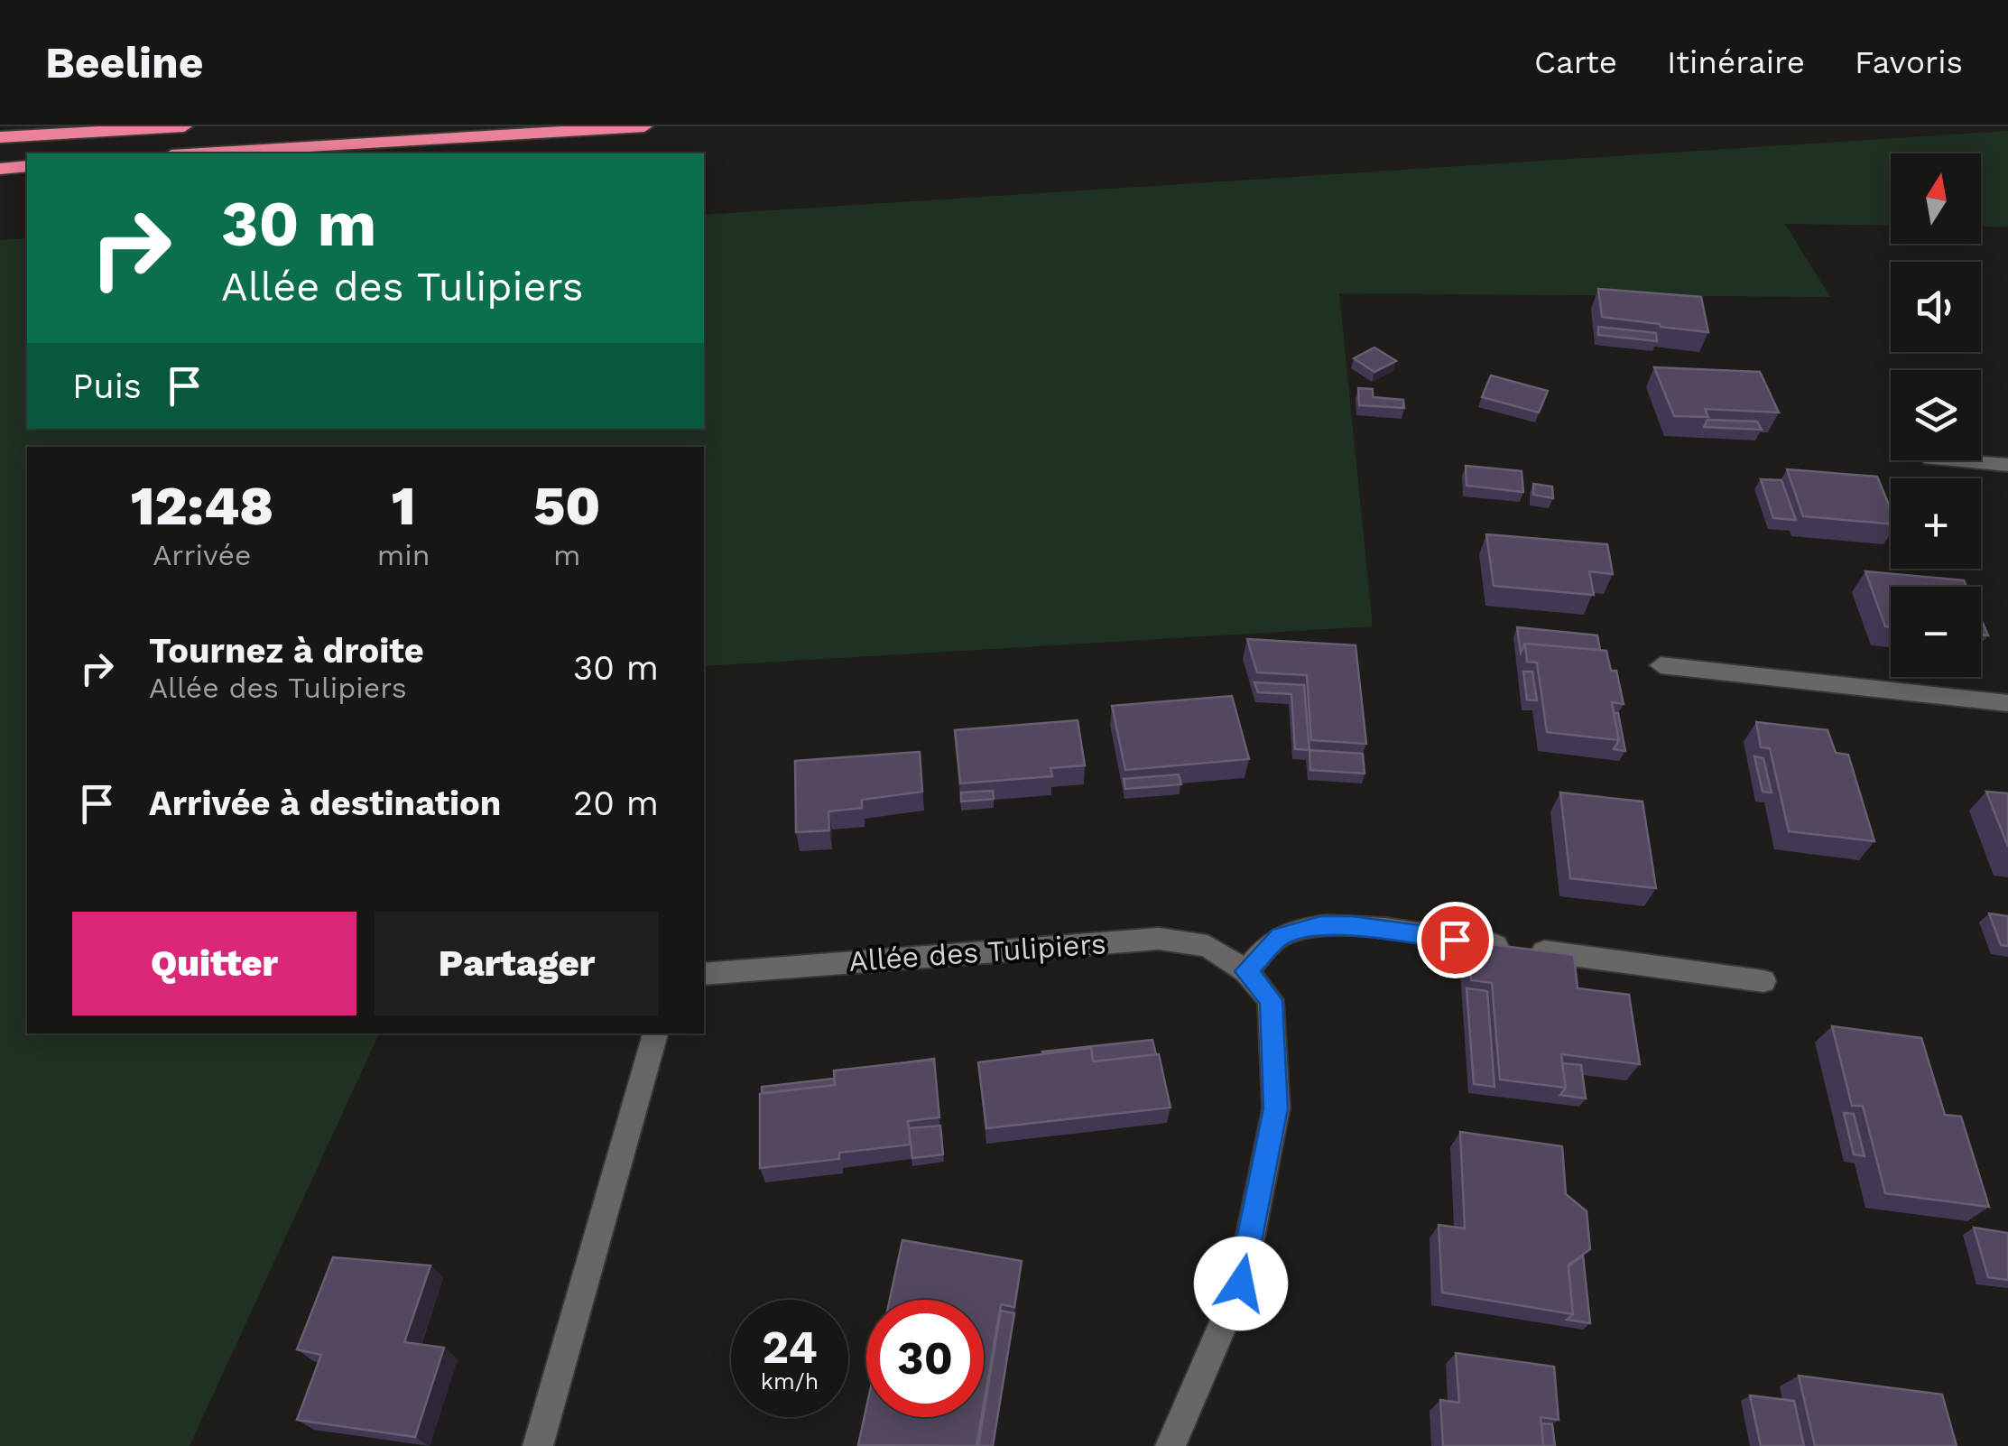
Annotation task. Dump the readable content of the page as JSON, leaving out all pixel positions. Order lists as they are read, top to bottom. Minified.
{"streets":{"street":["Allée des Tulipiers"]},"north":"top","page":{"header":"Beeline","nav":["Carte","Itinéraire","Favoris"],"map_buttons":["+","−"],"turn":["30 m","Allée des Tulipiers"],"then":"Puis","eta":["12:48","Arrivée","1","min","50","m"],"list":[{"name":"Tournez à droite","note":"Allée des Tulipiers","value":"30 m"},{"name":"Arrivée à destination","value":"20 m"}],"buttons":["Quitter","Partager"],"speed":"24 km/h","limit":"30"}}
